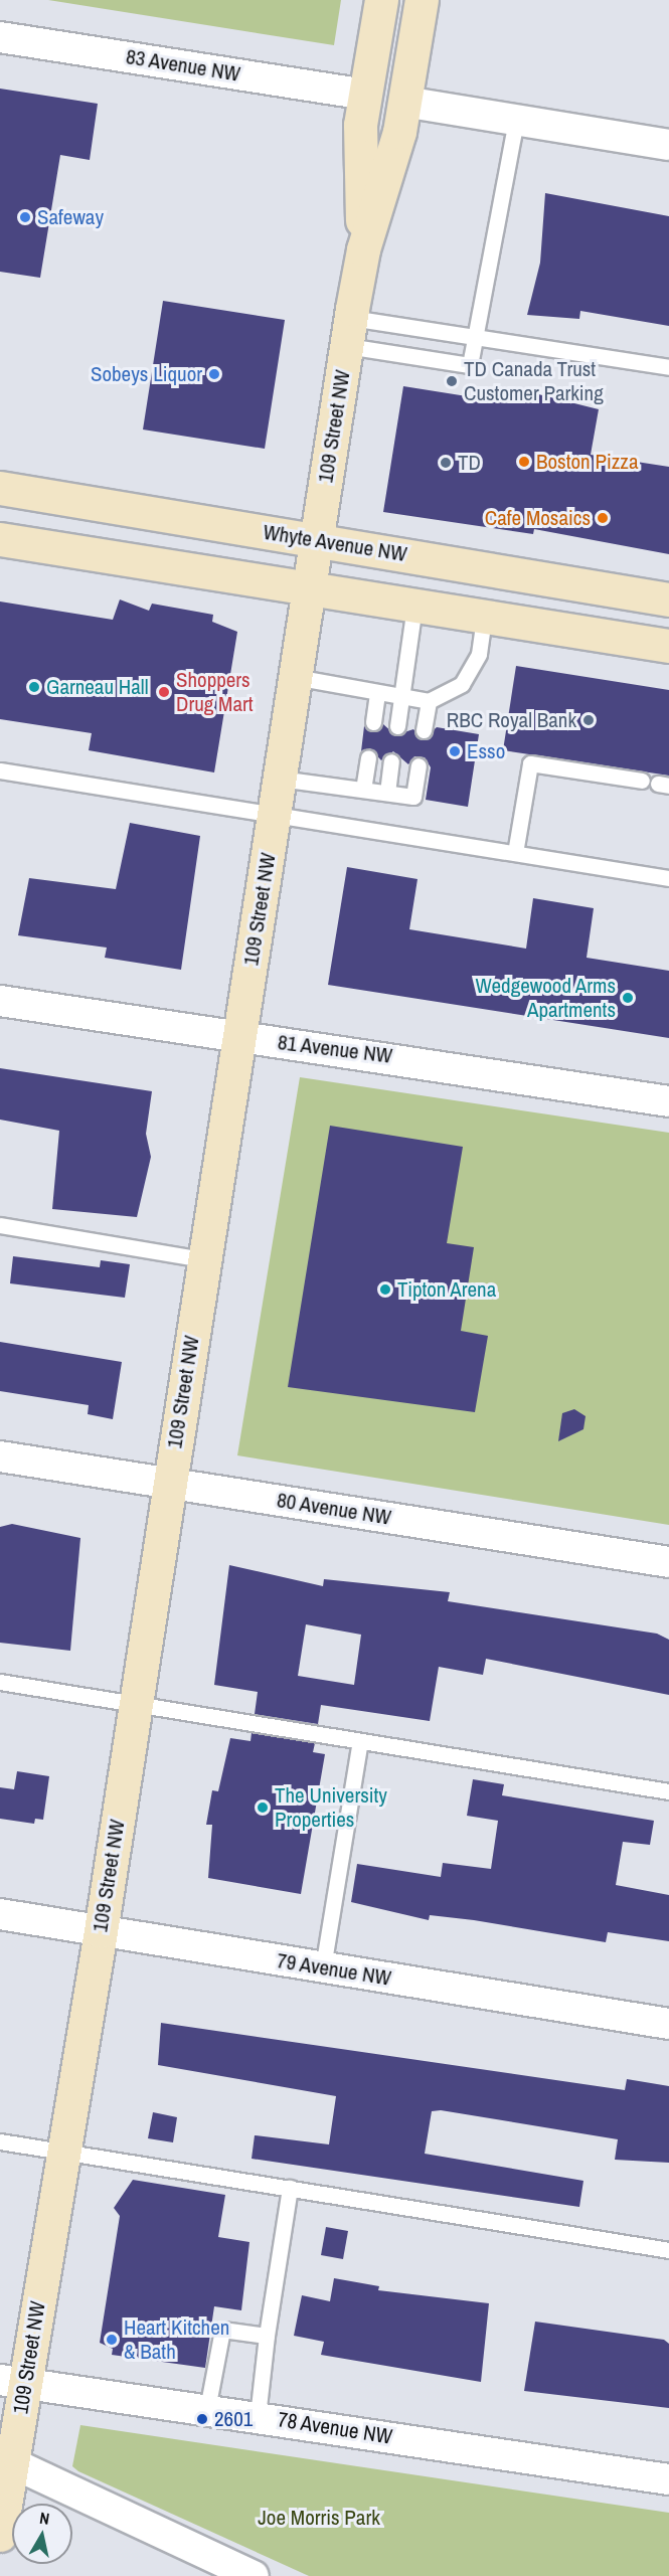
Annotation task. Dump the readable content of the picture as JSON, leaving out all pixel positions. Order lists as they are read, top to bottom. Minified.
{"streets":{"main road":["109 Street NW","Whyte Avenue NW"],"street":["83 Avenue NW","81 Avenue NW","80 Avenue NW","79 Avenue NW","78 Avenue NW"]},"crossings":[["83 Avenue NW","109 Street NW"],["109 Street NW","Whyte Avenue NW"],["109 Street NW","81 Avenue NW"],["109 Street NW","80 Avenue NW"],["109 Street NW","79 Avenue NW"],["109 Street NW","78 Avenue NW"]],"parks":["Joe Morris Park"],"places":["Safeway","Sobeys Liquor","TD Canada Trust Customer Parking","Boston Pizza","TD","Cafe Mosaics","Garneau Hall","Shoppers Drug Mart","RBC Royal Bank","Esso","Wedgewood Arms Apartments","Tipton Arena","The University Properties","Heart Kitchen & Bath","2601"],"north":"top"}
